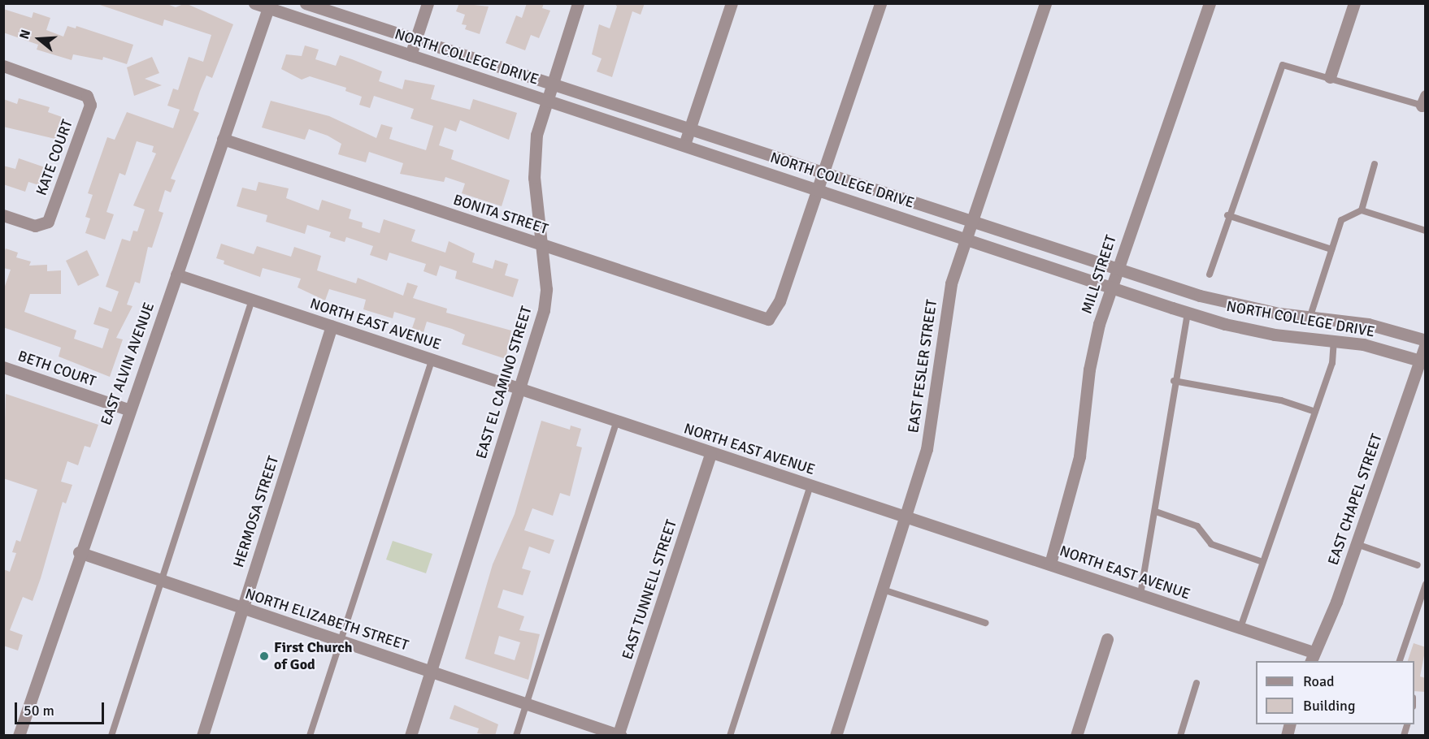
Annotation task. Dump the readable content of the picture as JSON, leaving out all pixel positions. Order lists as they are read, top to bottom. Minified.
{"streets":{"street":["NORTH COLLEGE DRIVE","KATE COURT","BONITA STREET","MILL STREET","NORTH EAST AVENUE","EAST ALVIN AVENUE","EAST FESLER STREET","BETH COURT","EAST EL CAMINO STREET","EAST CHAPEL STREET","HERMOSA STREET","EAST TUNNELL STREET","NORTH ELIZABETH STREET"]},"crossings":[["NORTH COLLEGE DRIVE","BONITA STREET"],["NORTH COLLEGE DRIVE","MILL STREET"],["NORTH COLLEGE DRIVE","EAST ALVIN AVENUE"],["NORTH COLLEGE DRIVE","EAST FESLER STREET"],["NORTH COLLEGE DRIVE","EAST EL CAMINO STREET"],["NORTH COLLEGE DRIVE","EAST CHAPEL STREET"],["BONITA STREET","EAST ALVIN AVENUE"],["BONITA STREET","EAST EL CAMINO STREET"],["MILL STREET","NORTH EAST AVENUE"],["NORTH EAST AVENUE","EAST ALVIN AVENUE"],["NORTH EAST AVENUE","EAST FESLER STREET"],["NORTH EAST AVENUE","EAST EL CAMINO STREET"],["NORTH EAST AVENUE","EAST CHAPEL STREET"],["NORTH EAST AVENUE","HERMOSA STREET"],["NORTH EAST AVENUE","EAST TUNNELL STREET"],["EAST ALVIN AVENUE","BETH COURT"],["EAST ALVIN AVENUE","NORTH ELIZABETH STREET"],["EAST EL CAMINO STREET","NORTH ELIZABETH STREET"],["HERMOSA STREET","NORTH ELIZABETH STREET"],["EAST TUNNELL STREET","NORTH ELIZABETH STREET"]],"places":["First Church of God"],"legend":["Road","Building"],"scale_bar":"50 m","north":"left"}
